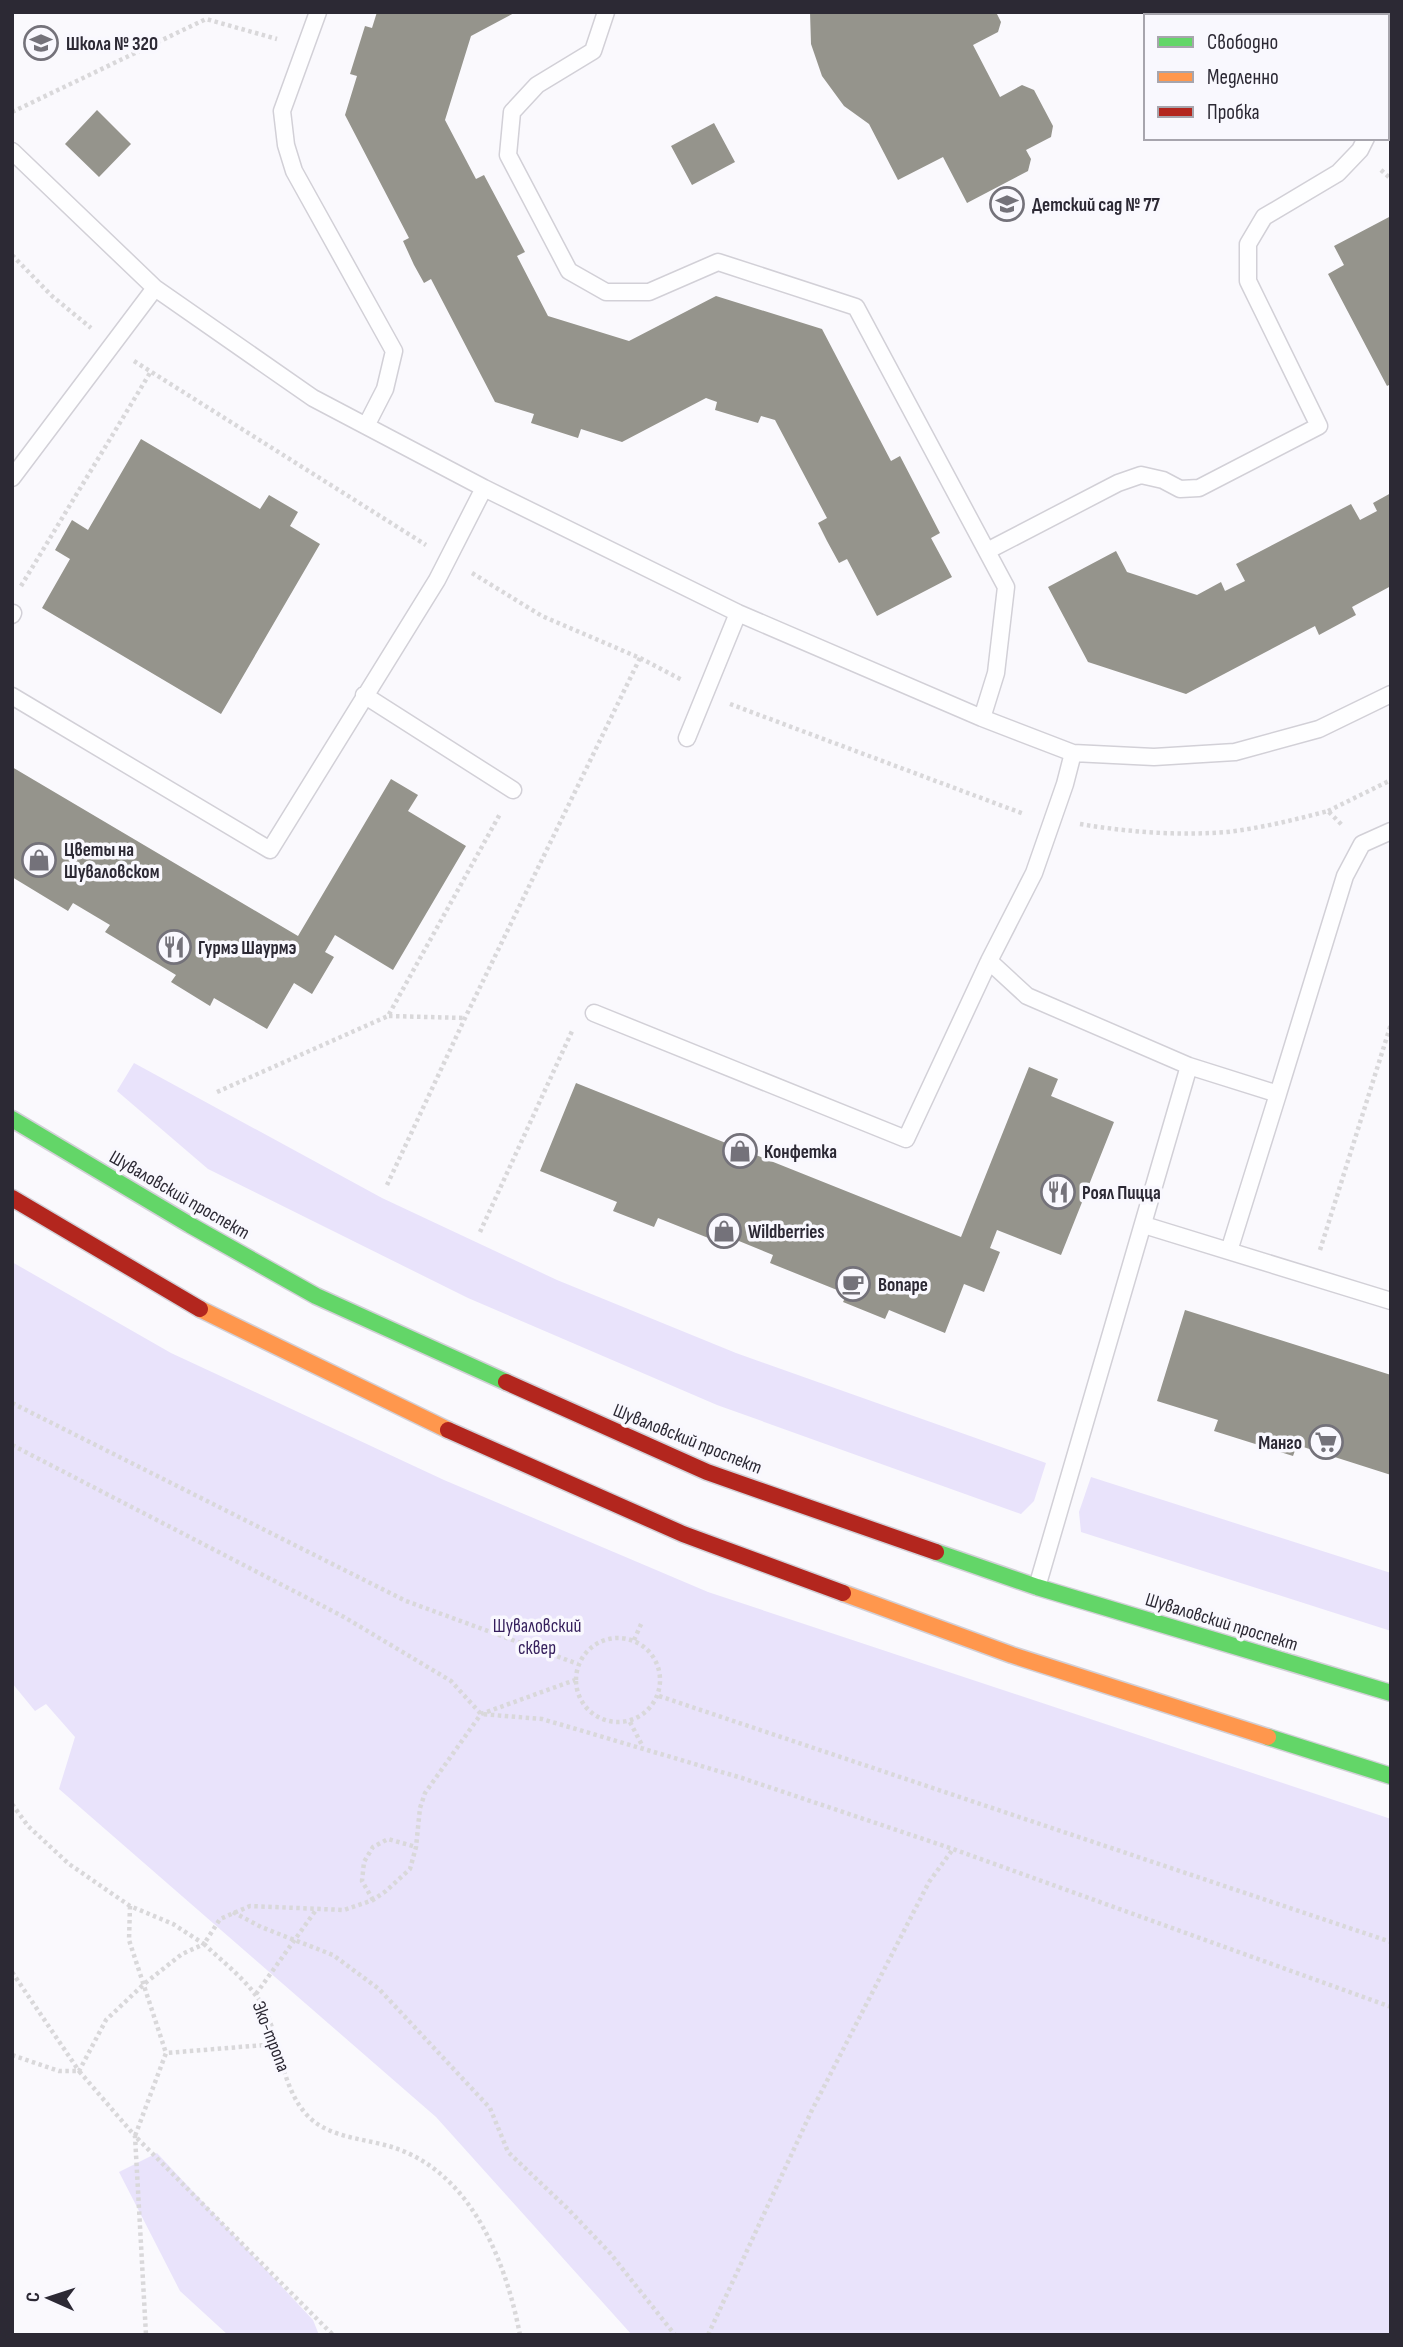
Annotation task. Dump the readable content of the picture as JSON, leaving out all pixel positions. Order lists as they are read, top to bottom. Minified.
{"streets":{"street":["Шуваловский проспект"],"path":["Эко-тропа"]},"parks":["Шуваловский сквер"],"places":{"school or university":["Школа № 320","Детский сад № 77"],"shop":["Цветы на Шуваловском","Конфетка","Wildberries"],"restaurant":["Гурмэ Шаурмэ","Роял Пицца"],"cafe":["Bonape"],"supermarket":["Манго"]},"legend":["Свободно","Медленно","Пробка"],"north":"left"}
